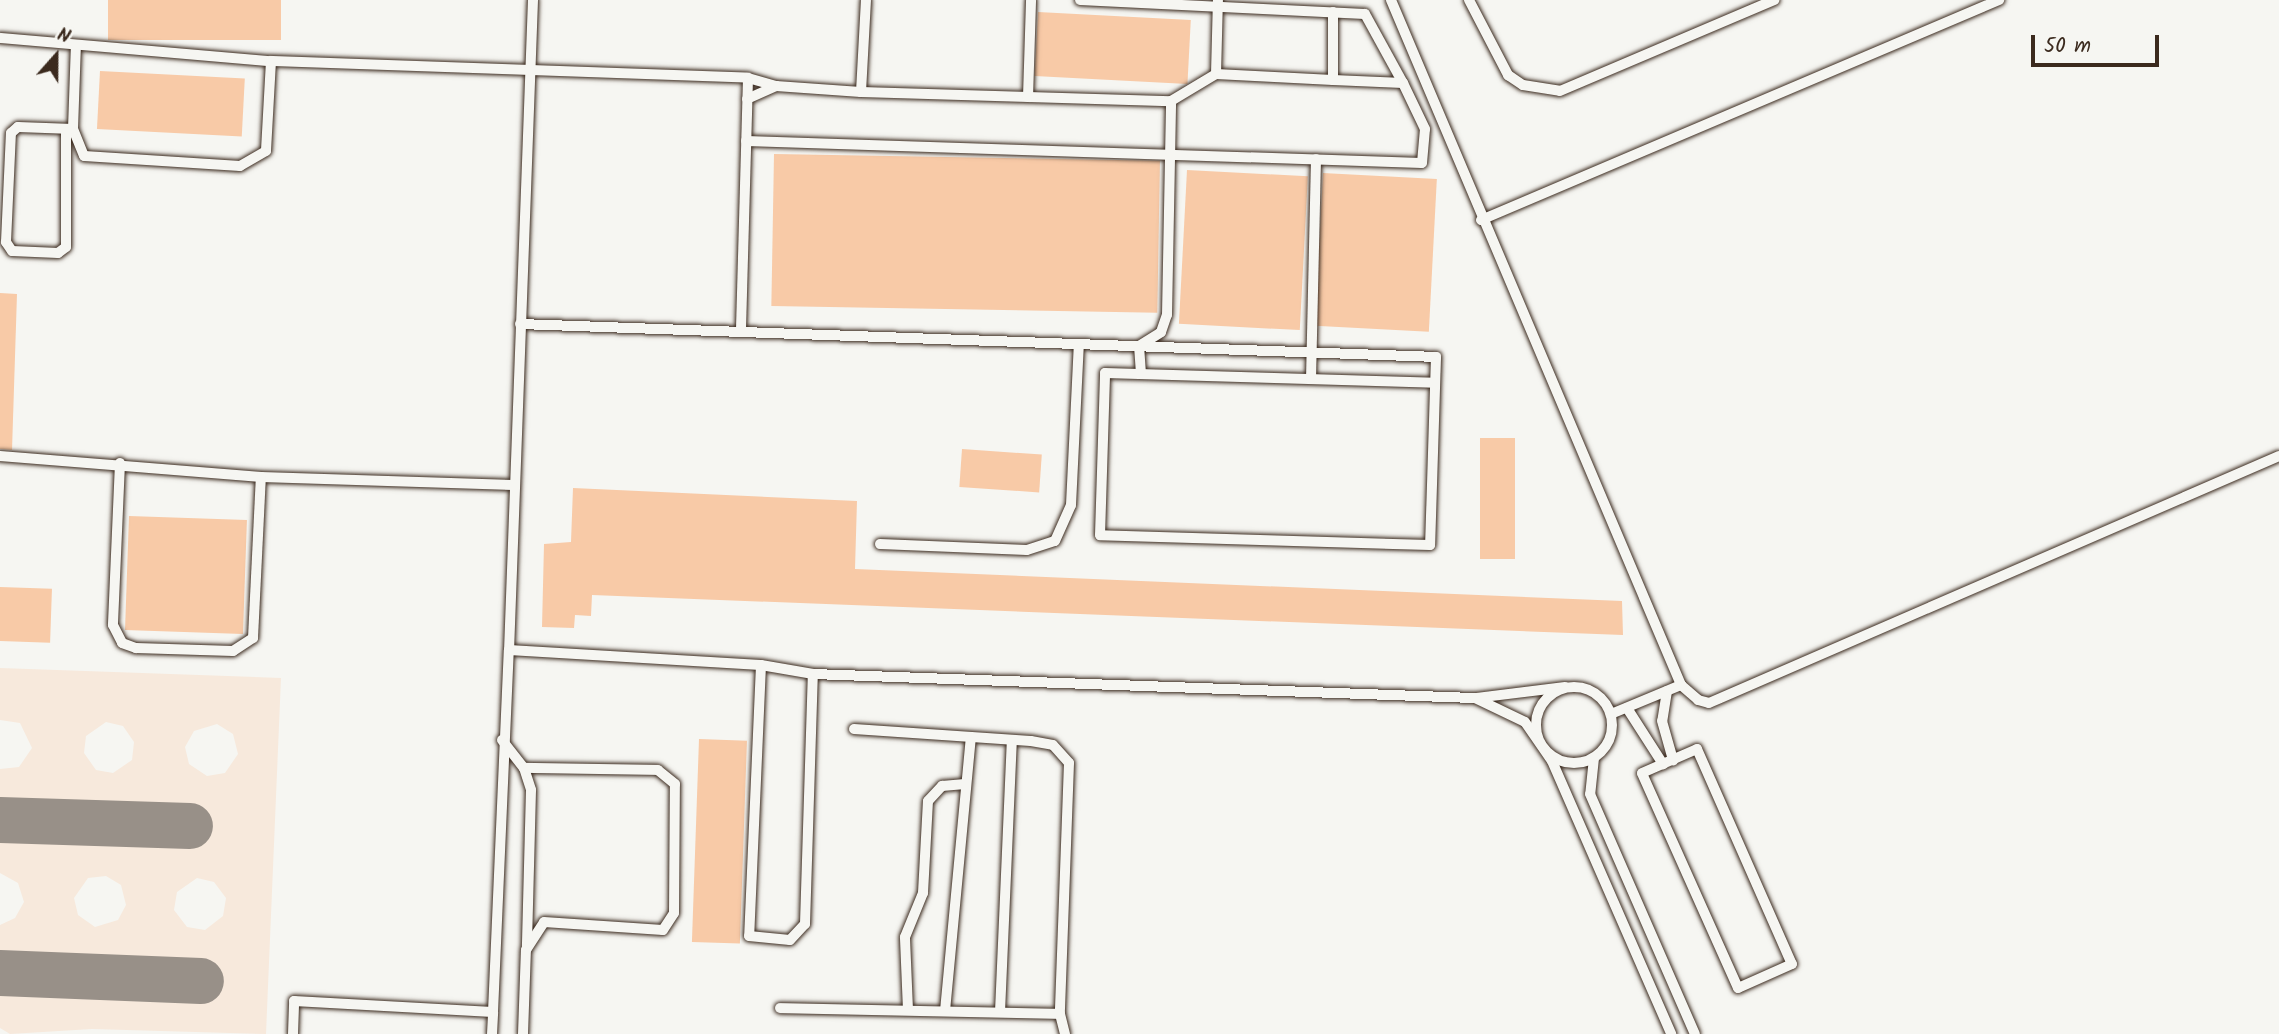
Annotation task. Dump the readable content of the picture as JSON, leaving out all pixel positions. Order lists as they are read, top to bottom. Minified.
{"scale_bar":"50 m","north":"top"}
